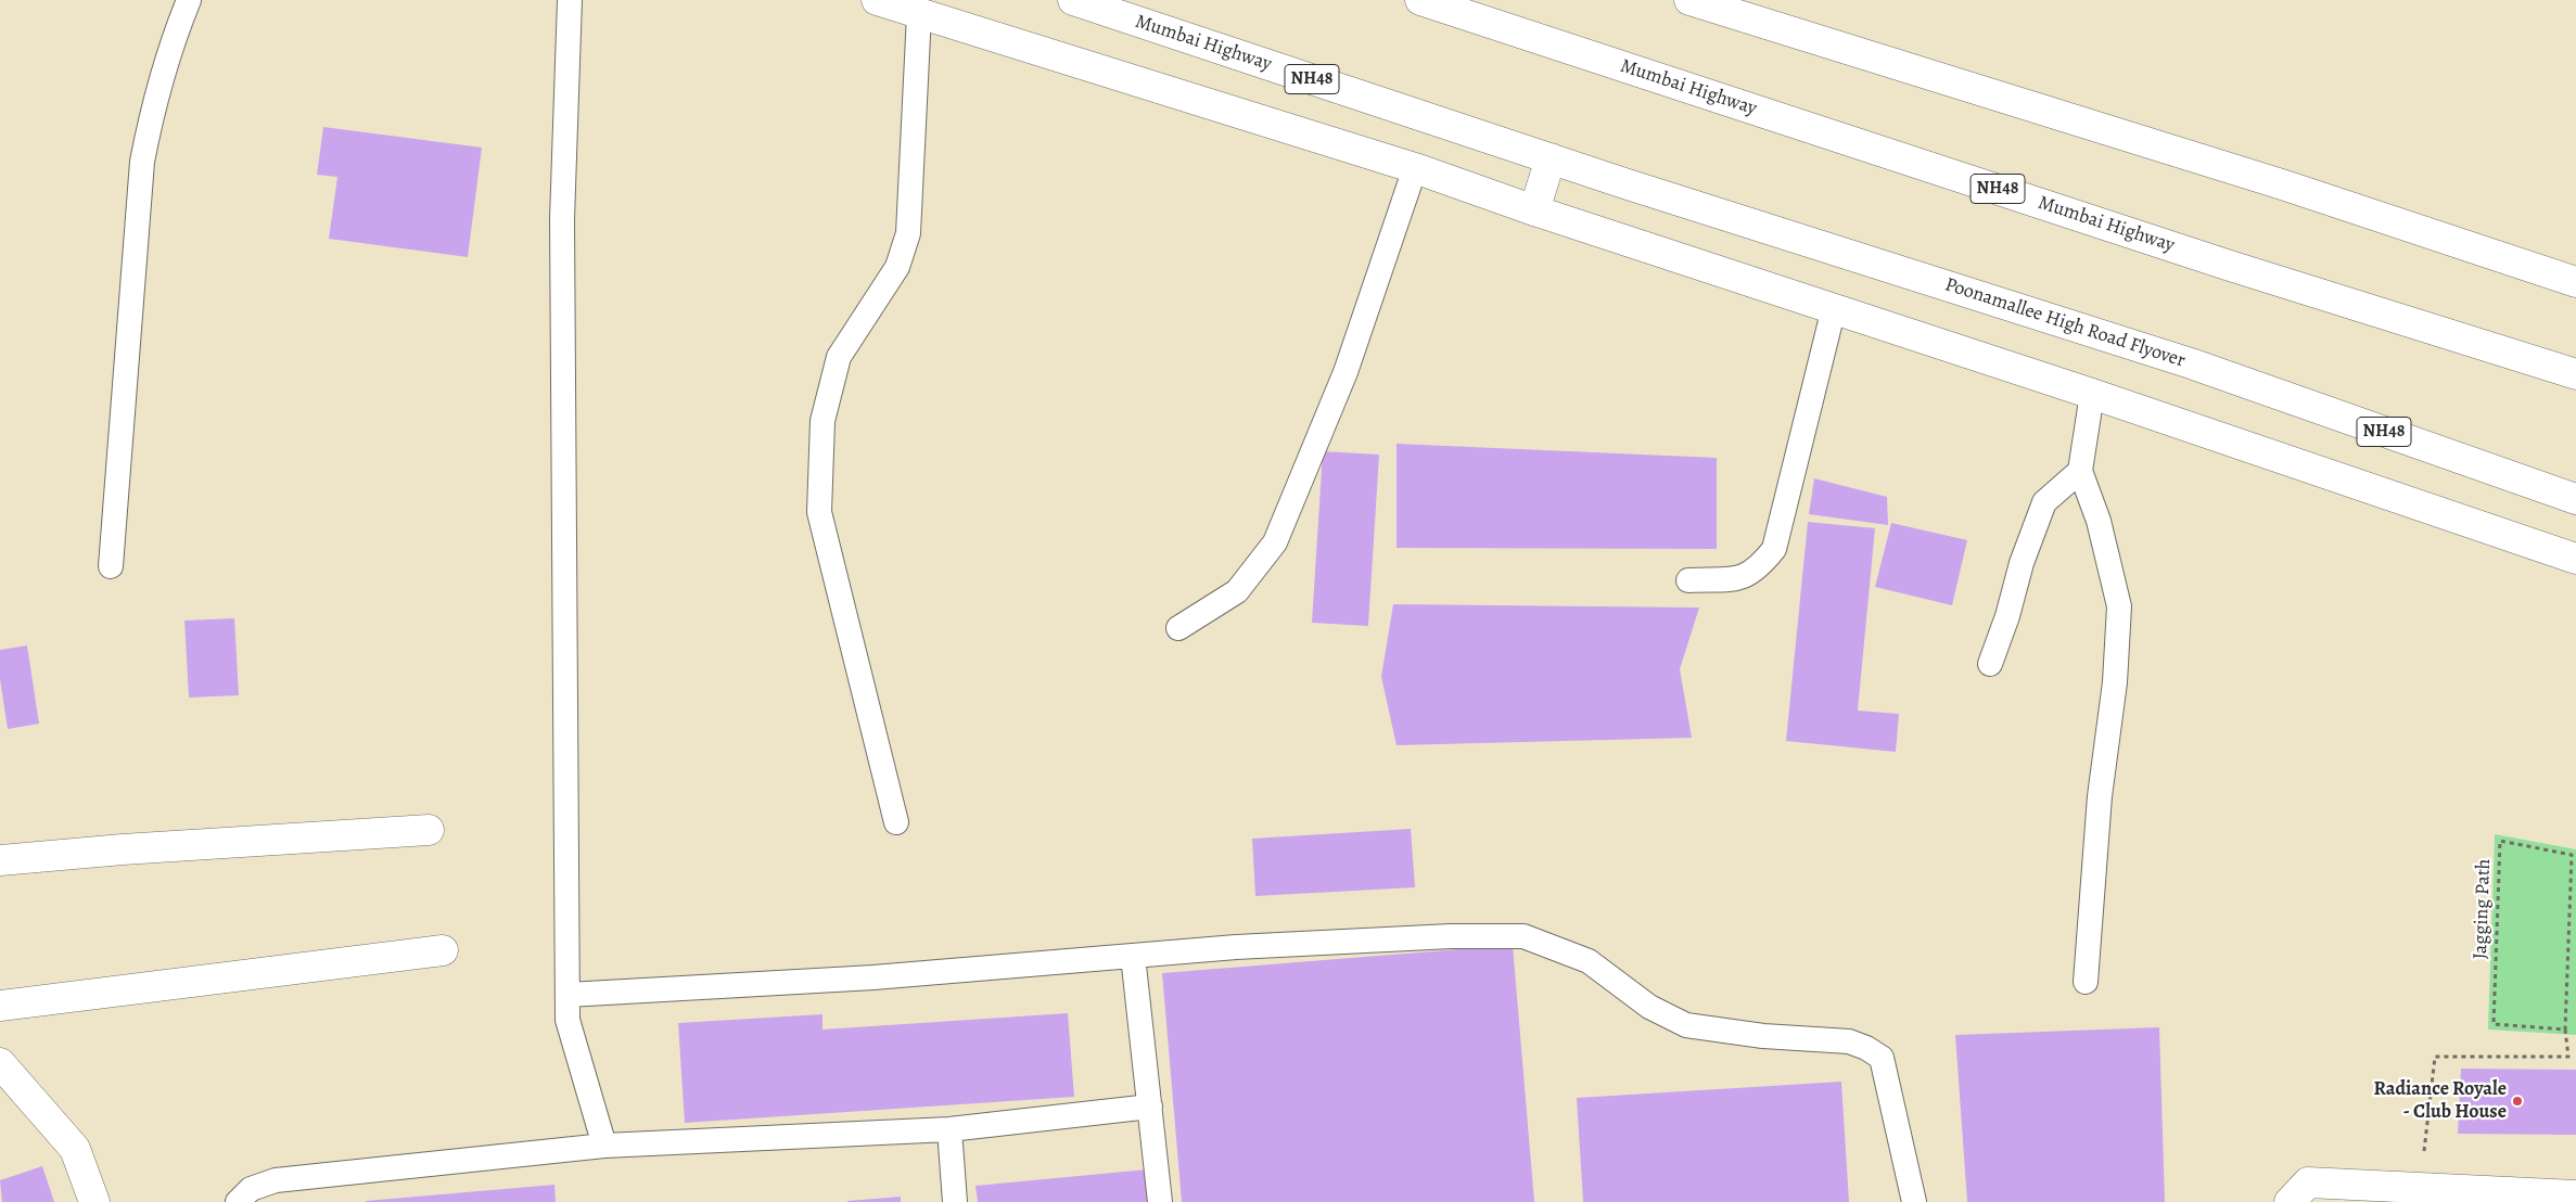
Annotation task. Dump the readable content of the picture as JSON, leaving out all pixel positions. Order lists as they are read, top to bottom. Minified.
{"streets":{"main road":["Mumbai Highway","NH48","Poonamallee High Road Flyover"],"path":["Jagging Path"]},"crossings":[["Mumbai Highway","Poonamallee High Road Flyover"]],"places":["Radiance Royale - Club House"]}
